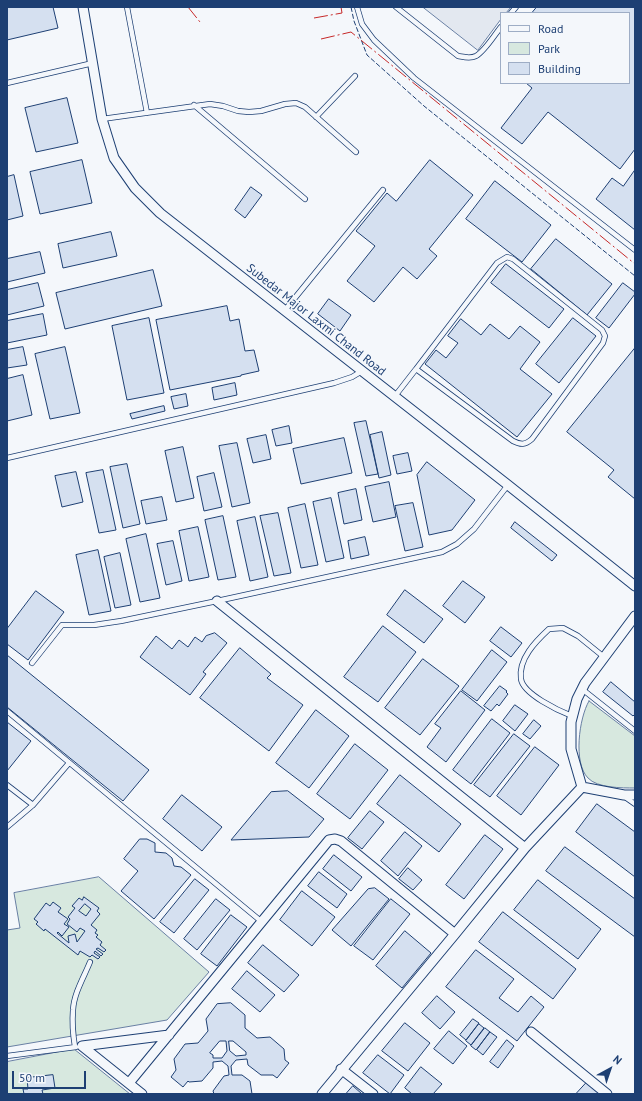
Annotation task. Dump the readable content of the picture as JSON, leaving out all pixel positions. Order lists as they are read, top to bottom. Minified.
{"streets":{"street":["Subedar Major Laxmi Chand Road"]},"legend":["Road","Park","Building"],"scale_bar":"50 m","north":"top right"}
